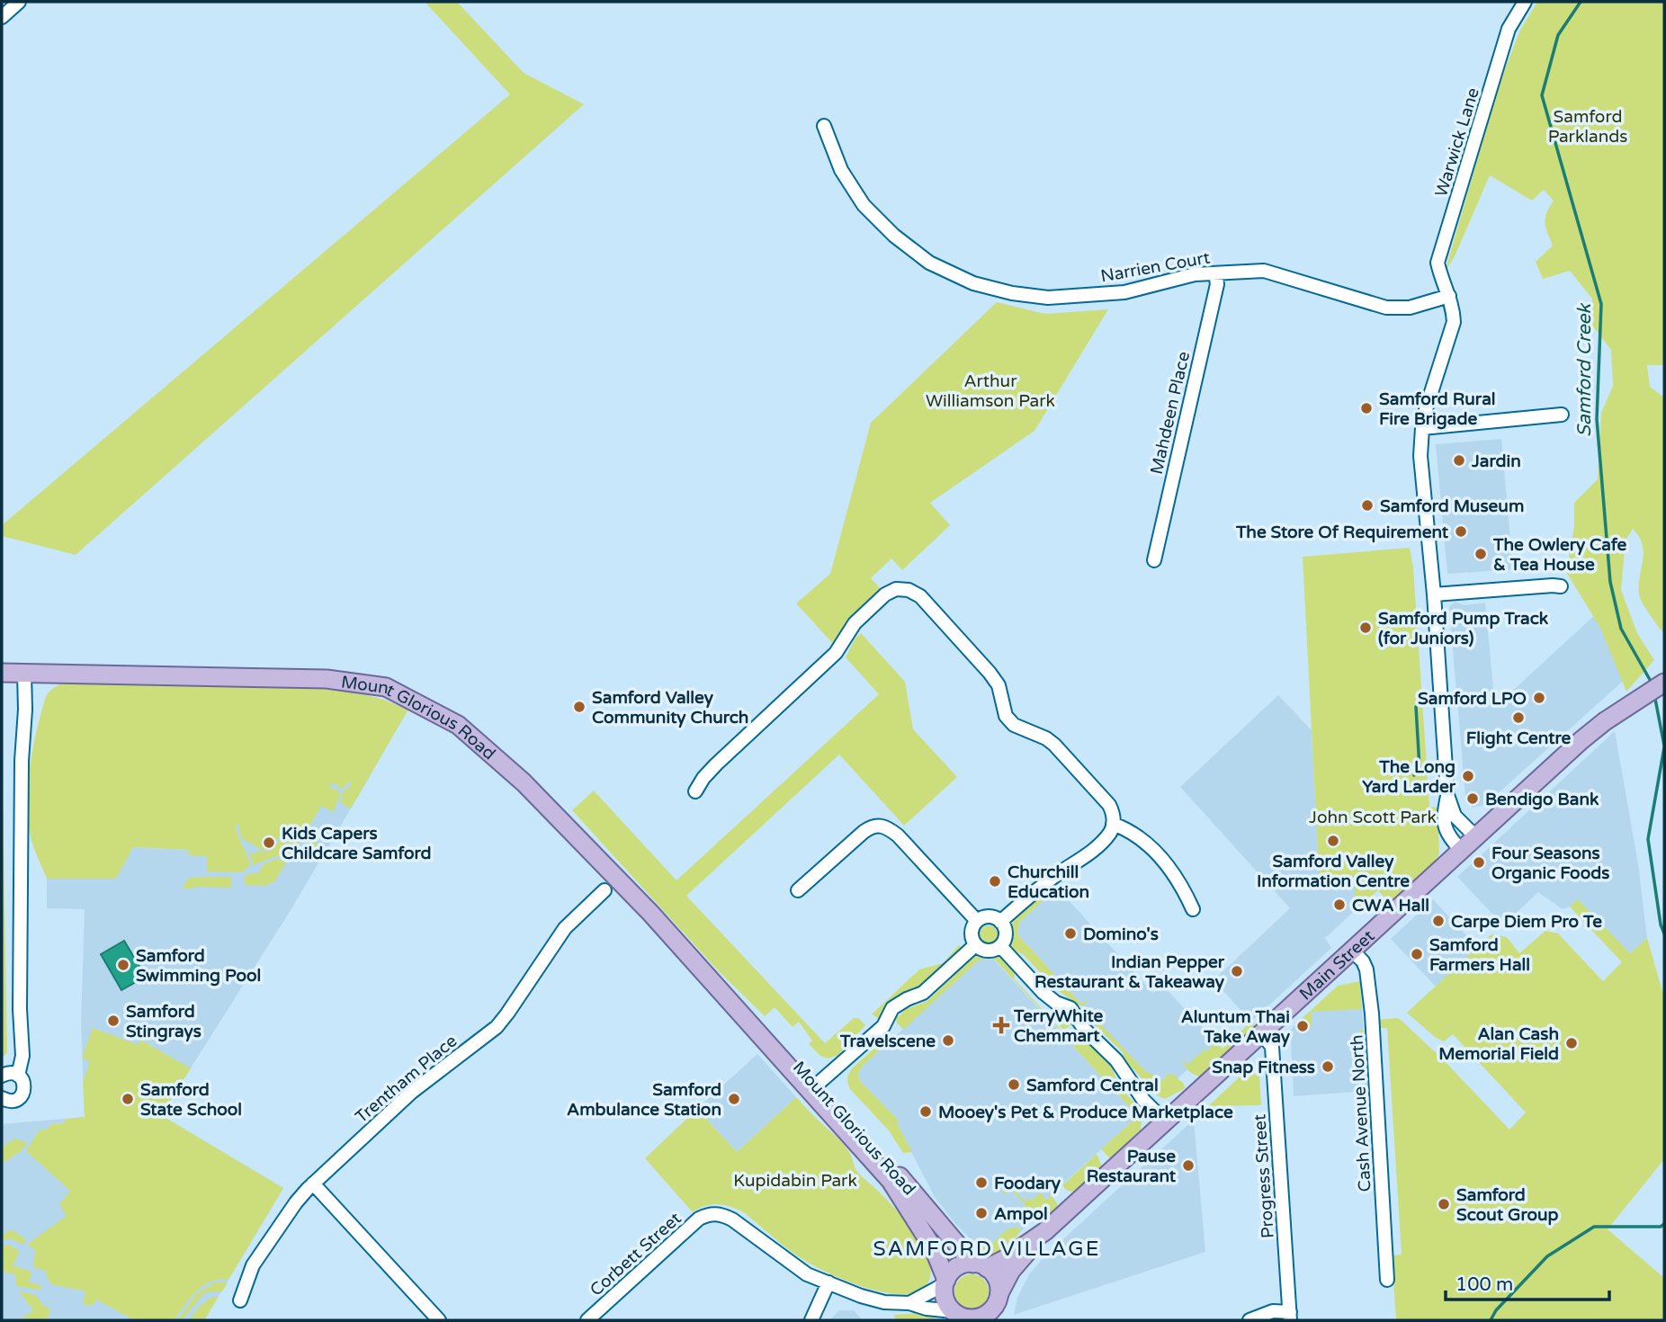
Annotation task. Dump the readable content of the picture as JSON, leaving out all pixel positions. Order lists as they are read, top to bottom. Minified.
{"streets":{"main road":["Mount Glorious Road","Main Street"],"street":["Warwick Lane","Narrien Court","Mahdeen Place","Trentham Place","Cash Avenue North","Progress Street","Corbett Street"]},"crossings":[["Warwick Lane","Narrien Court"],["Narrien Court","Mahdeen Place"],["Mount Glorious Road","Main Street"],["Mount Glorious Road","Corbett Street"],["Main Street","Cash Avenue North"],["Main Street","Progress Street"],["Main Street","Corbett Street"]],"districts":["SAMFORD VILLAGE"],"water":["Samford Creek"],"parks":["Samford Parklands","Arthur Williamson Park","John Scott Park","Kupidabin Park"],"places":{"other":["Samford Rural Fire Brigade","Jardin","Samford Museum","The Store Of Requirement","The Owlery Cafe & Tea House","Samford Pump Track (for Juniors)","Samford LPO","Samford Valley Community Church","Flight Centre","The Long Yard Larder","Bendigo Bank","Samford Valley Information Centre","Kids Capers Childcare Samford","Four Seasons Organic Foods","Churchill Education","CWA Hall","Carpe Diem Pro Te","Domino's","Samford Farmers Hall","Samford Swimming Pool","Indian Pepper Restaurant & Takeaway","Samford Stingrays","Aluntum Thai Take Away","Travelscene","Alan Cash Memorial Field","Snap Fitness","Samford Central","Samford State School","Samford Ambulance Station","Mooey's Pet & Produce Marketplace","Pause Restaurant","Foodary","Samford Scout Group","Ampol"],"health":["TerryWhite Chemmart"]},"scale_bar":"100 m"}
